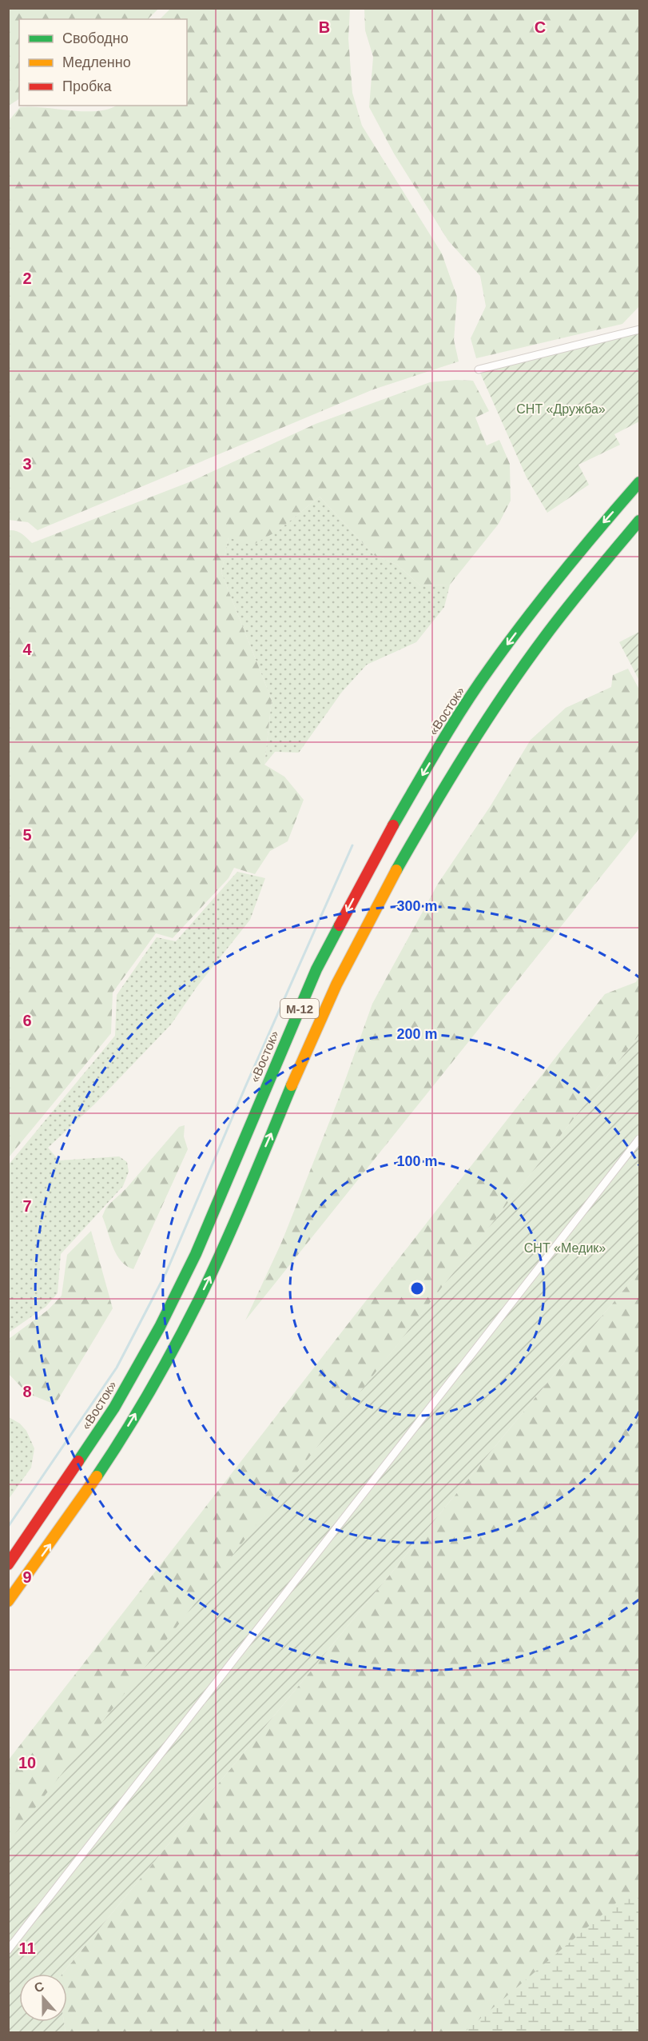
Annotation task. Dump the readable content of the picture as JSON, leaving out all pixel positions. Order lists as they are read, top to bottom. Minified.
{"streets":{"highway":["«Восток»","М-12"]},"parks":["СНТ «Дружба»","СНТ «Медик»"],"legend":["Свободно","Медленно","Пробка"],"north":"top","grid":{"columns":["B","C"],"rows":["2","3","4","5","6","7","8","9","10","11"]},"rings":["300 m","200 m","100 m"]}
